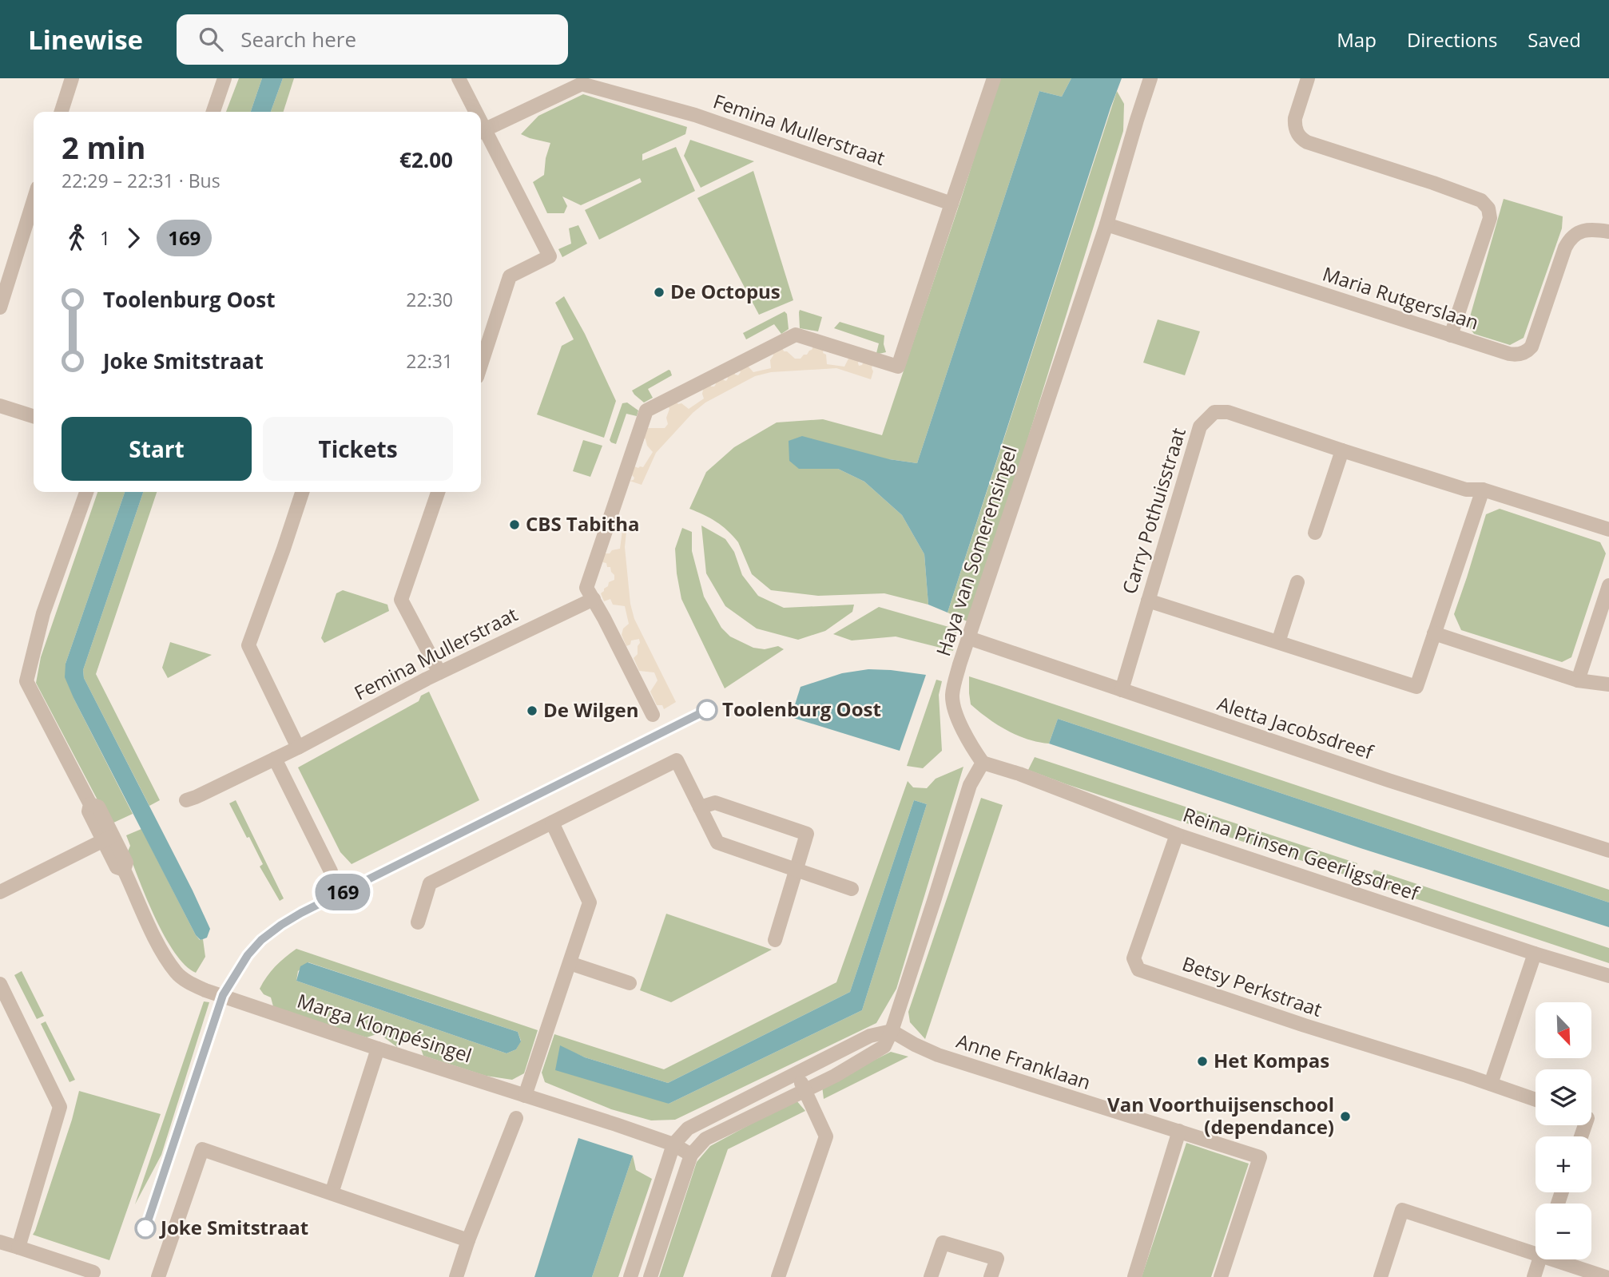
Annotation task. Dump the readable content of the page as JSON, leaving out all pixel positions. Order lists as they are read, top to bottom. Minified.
{"streets":{"street":["Femina Mullerstraat","Maria Rutgerslaan","Carry Pothuisstraat","Haya van Somerensingel","Aletta Jacobsdreef","Reina Prinsen Geerligsdreef","Betsy Perkstraat","Marga Klompésingel","Anne Franklaan"]},"crossings":[["Maria Rutgerslaan","Haya van Somerensingel"],["Carry Pothuisstraat","Aletta Jacobsdreef"],["Haya van Somerensingel","Aletta Jacobsdreef"],["Haya van Somerensingel","Reina Prinsen Geerligsdreef"],["Reina Prinsen Geerligsdreef","Betsy Perkstraat"]],"places":["De Octopus","CBS Tabitha","Toolenburg Oost","De Wilgen","Het Kompas","Van Voorthuijsenschool (dependance)","Joke Smitstraat"],"lines":["bus line 169"],"north":"bottom right","page":{"header":"Linewise","search":"Search here","nav":["Map","Directions","Saved"],"on_map":"169","heading":["2 min","22:29 – 22:31 · Bus","€2.00"],"legs":["1","169"],"list":[{"name":"Toolenburg Oost","value":"22:30"},{"name":"Joke Smitstraat","value":"22:31"}],"buttons":["Start","Tickets"],"map_buttons":["+","−"]}}
